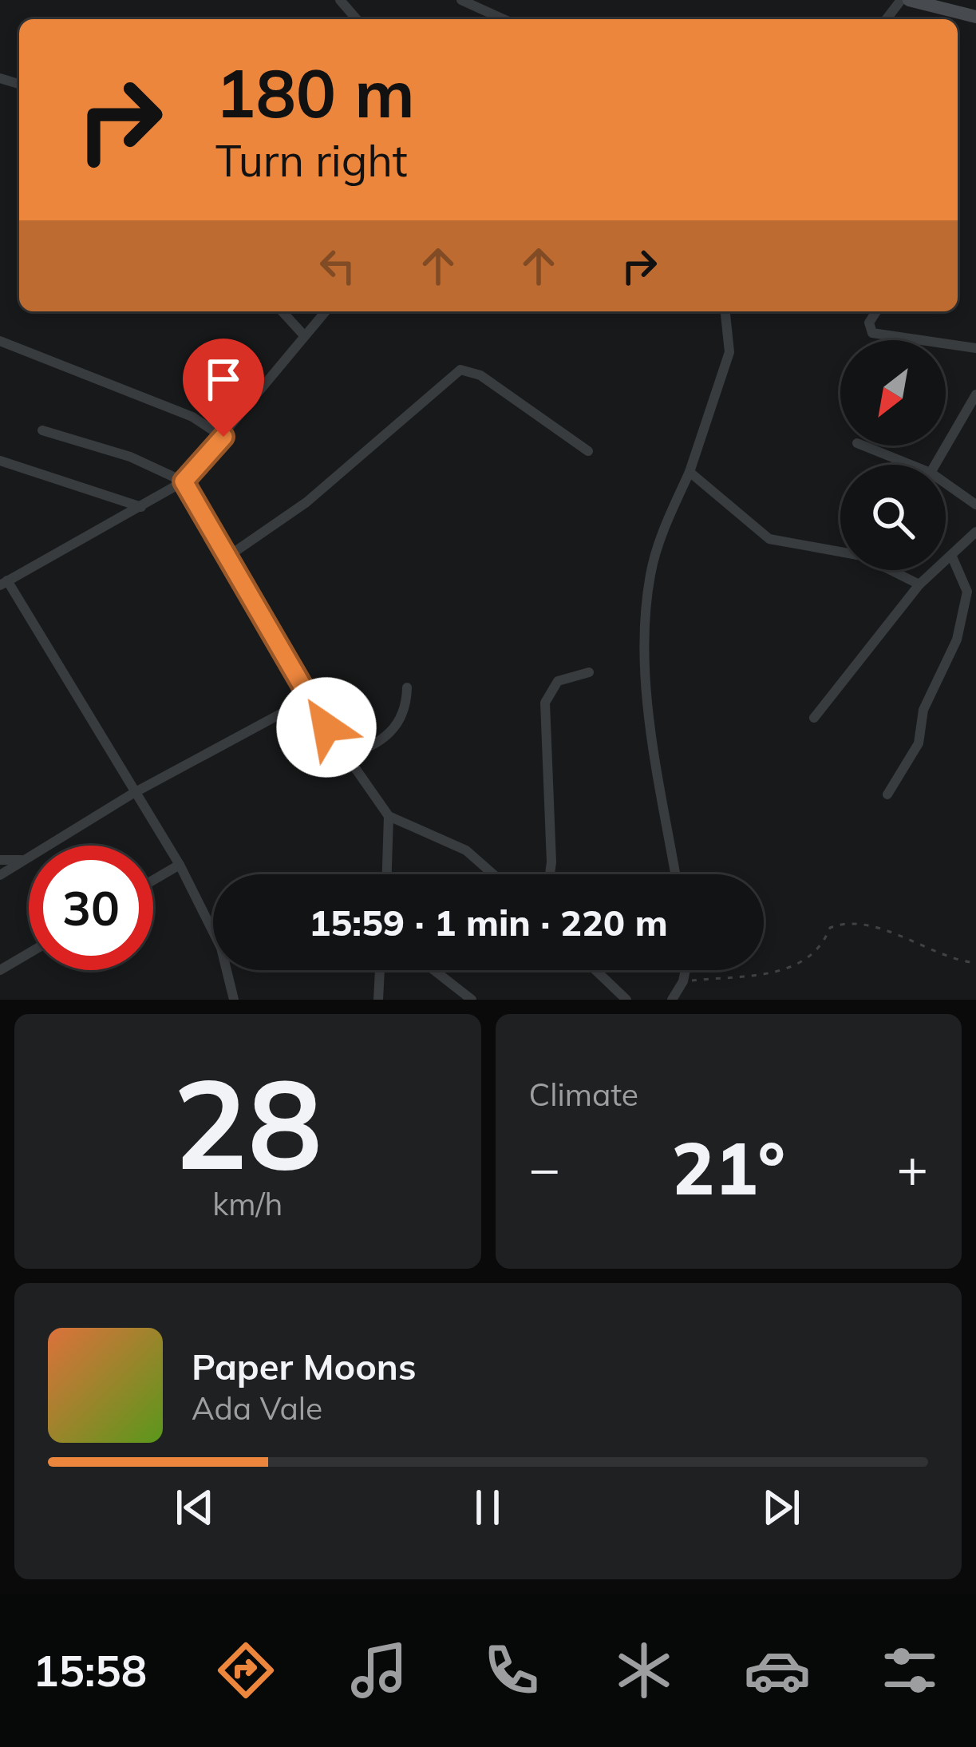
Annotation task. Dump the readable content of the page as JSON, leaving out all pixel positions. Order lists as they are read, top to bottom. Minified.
{"north":"bottom left","page":{"turn":["180 m","Turn right"],"limit":"30","trip":"15:59 · 1 min · 220 m","tile":[["28","km/h"],"Climate"],"heat":["−","21°","+"],"song":["Paper Moons","Ada Vale"],"tabs":"15:58"}}
